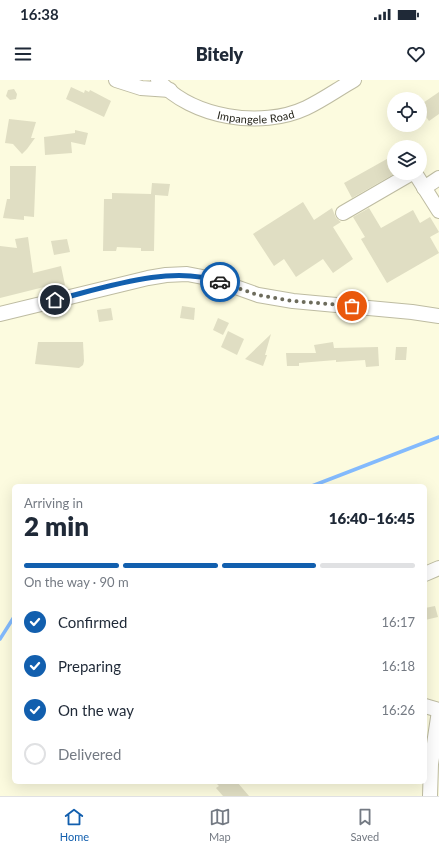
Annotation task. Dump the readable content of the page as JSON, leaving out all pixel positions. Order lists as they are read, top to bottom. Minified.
{"streets":{"street":["Impangele Road"]},"page":{"status":"16:38","header":"Bitely","heading":["2 min","Arriving in","16:40–16:45"],"bar":"On the way · 90 m","list":[["Confirmed","16:17"],["Preparing","16:18"],["On the way","16:26"],"Delivered"],"tabs":["Home","Map","Saved"]}}
